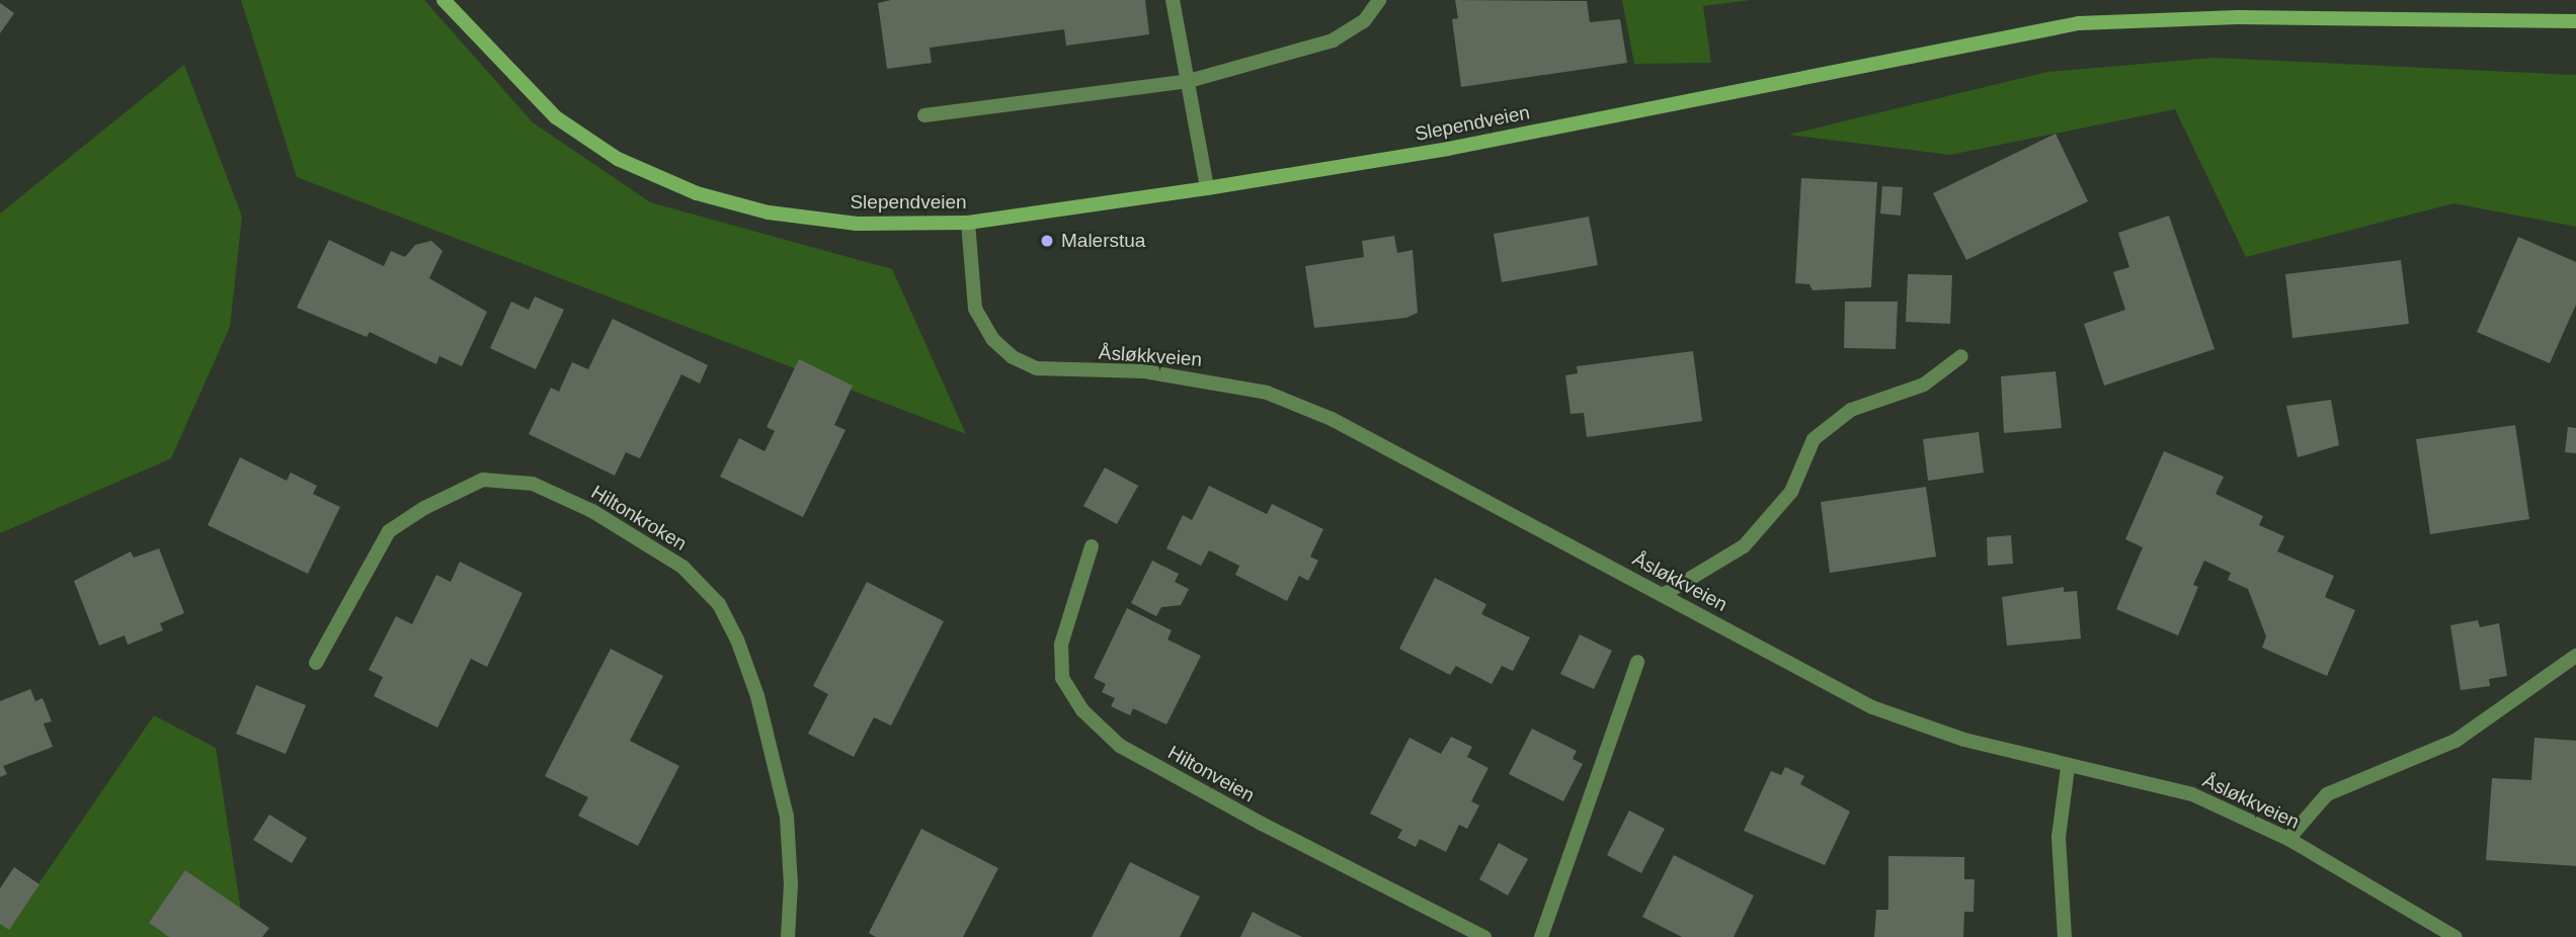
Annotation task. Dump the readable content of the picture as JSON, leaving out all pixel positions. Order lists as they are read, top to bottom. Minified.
{"streets":{"main road":["Slependveien"],"street":["Åsløkkveien","Hiltonkroken","Hiltonveien"]},"crossings":[["Slependveien","Åsløkkveien"]],"places":["Malerstua"]}
